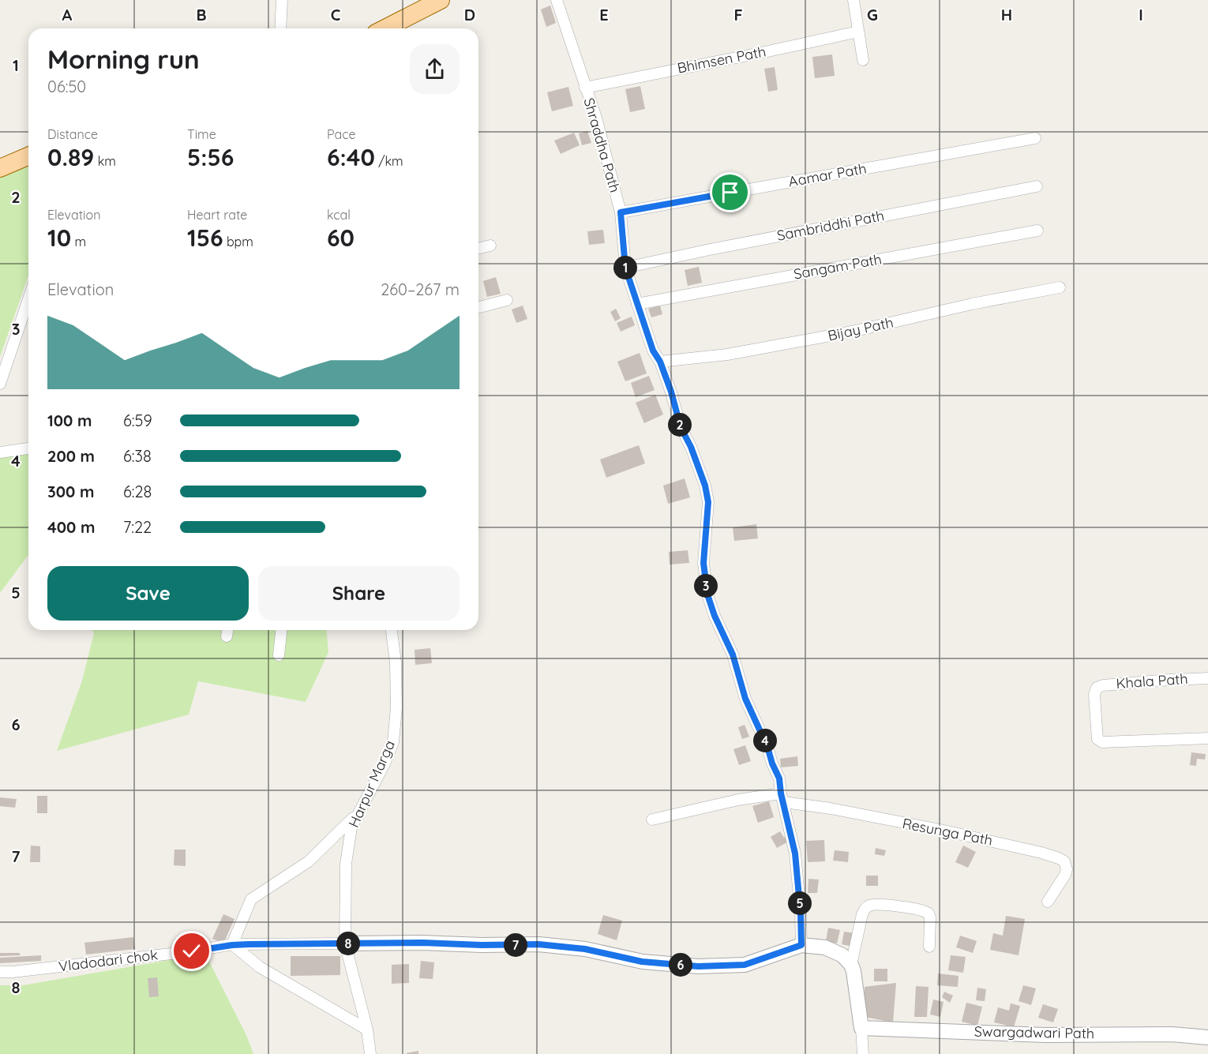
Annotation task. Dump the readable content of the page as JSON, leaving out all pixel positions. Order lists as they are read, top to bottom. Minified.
{"streets":{"street":["Bhimsen Path","Shraddha Path","Aamar Path","Sambriddhi Path","Sangam Path","Bijay Path","Khala Path","Harpur Marga","Resunga Path","Vladodari chok","Swargadwari Path"]},"crossings":[["Bhimsen Path","Shraddha Path"],["Shraddha Path","Aamar Path"],["Shraddha Path","Sambriddhi Path"],["Shraddha Path","Sangam Path"],["Shraddha Path","Bijay Path"],["Shraddha Path","Resunga Path"],["Shraddha Path","Vladodari chok"],["Harpur Marga","Vladodari chok"]],"page":{"heading":["Morning run","06:50"],"stats":[["Distance","0.89 km"],["Time","5:56"],["Pace","6:40 /km"],["Elevation","10 m"],["Heart rate","156 bpm"],["kcal","60"]],"pins":["1","2","3","4","5","8","7","6"],"chart":["Elevation","260–267 m"],"list":[{"name":"100 m","note":"6:59"},{"name":"200 m","note":"6:38"},{"name":"300 m","note":"6:28"},{"name":"400 m","note":"7:22"}],"buttons":["Save","Share"]},"grid":{"columns":["A","B","C","D","E","F","G","H","I"],"rows":["1","2","3","4","5","6","7","8"]}}
